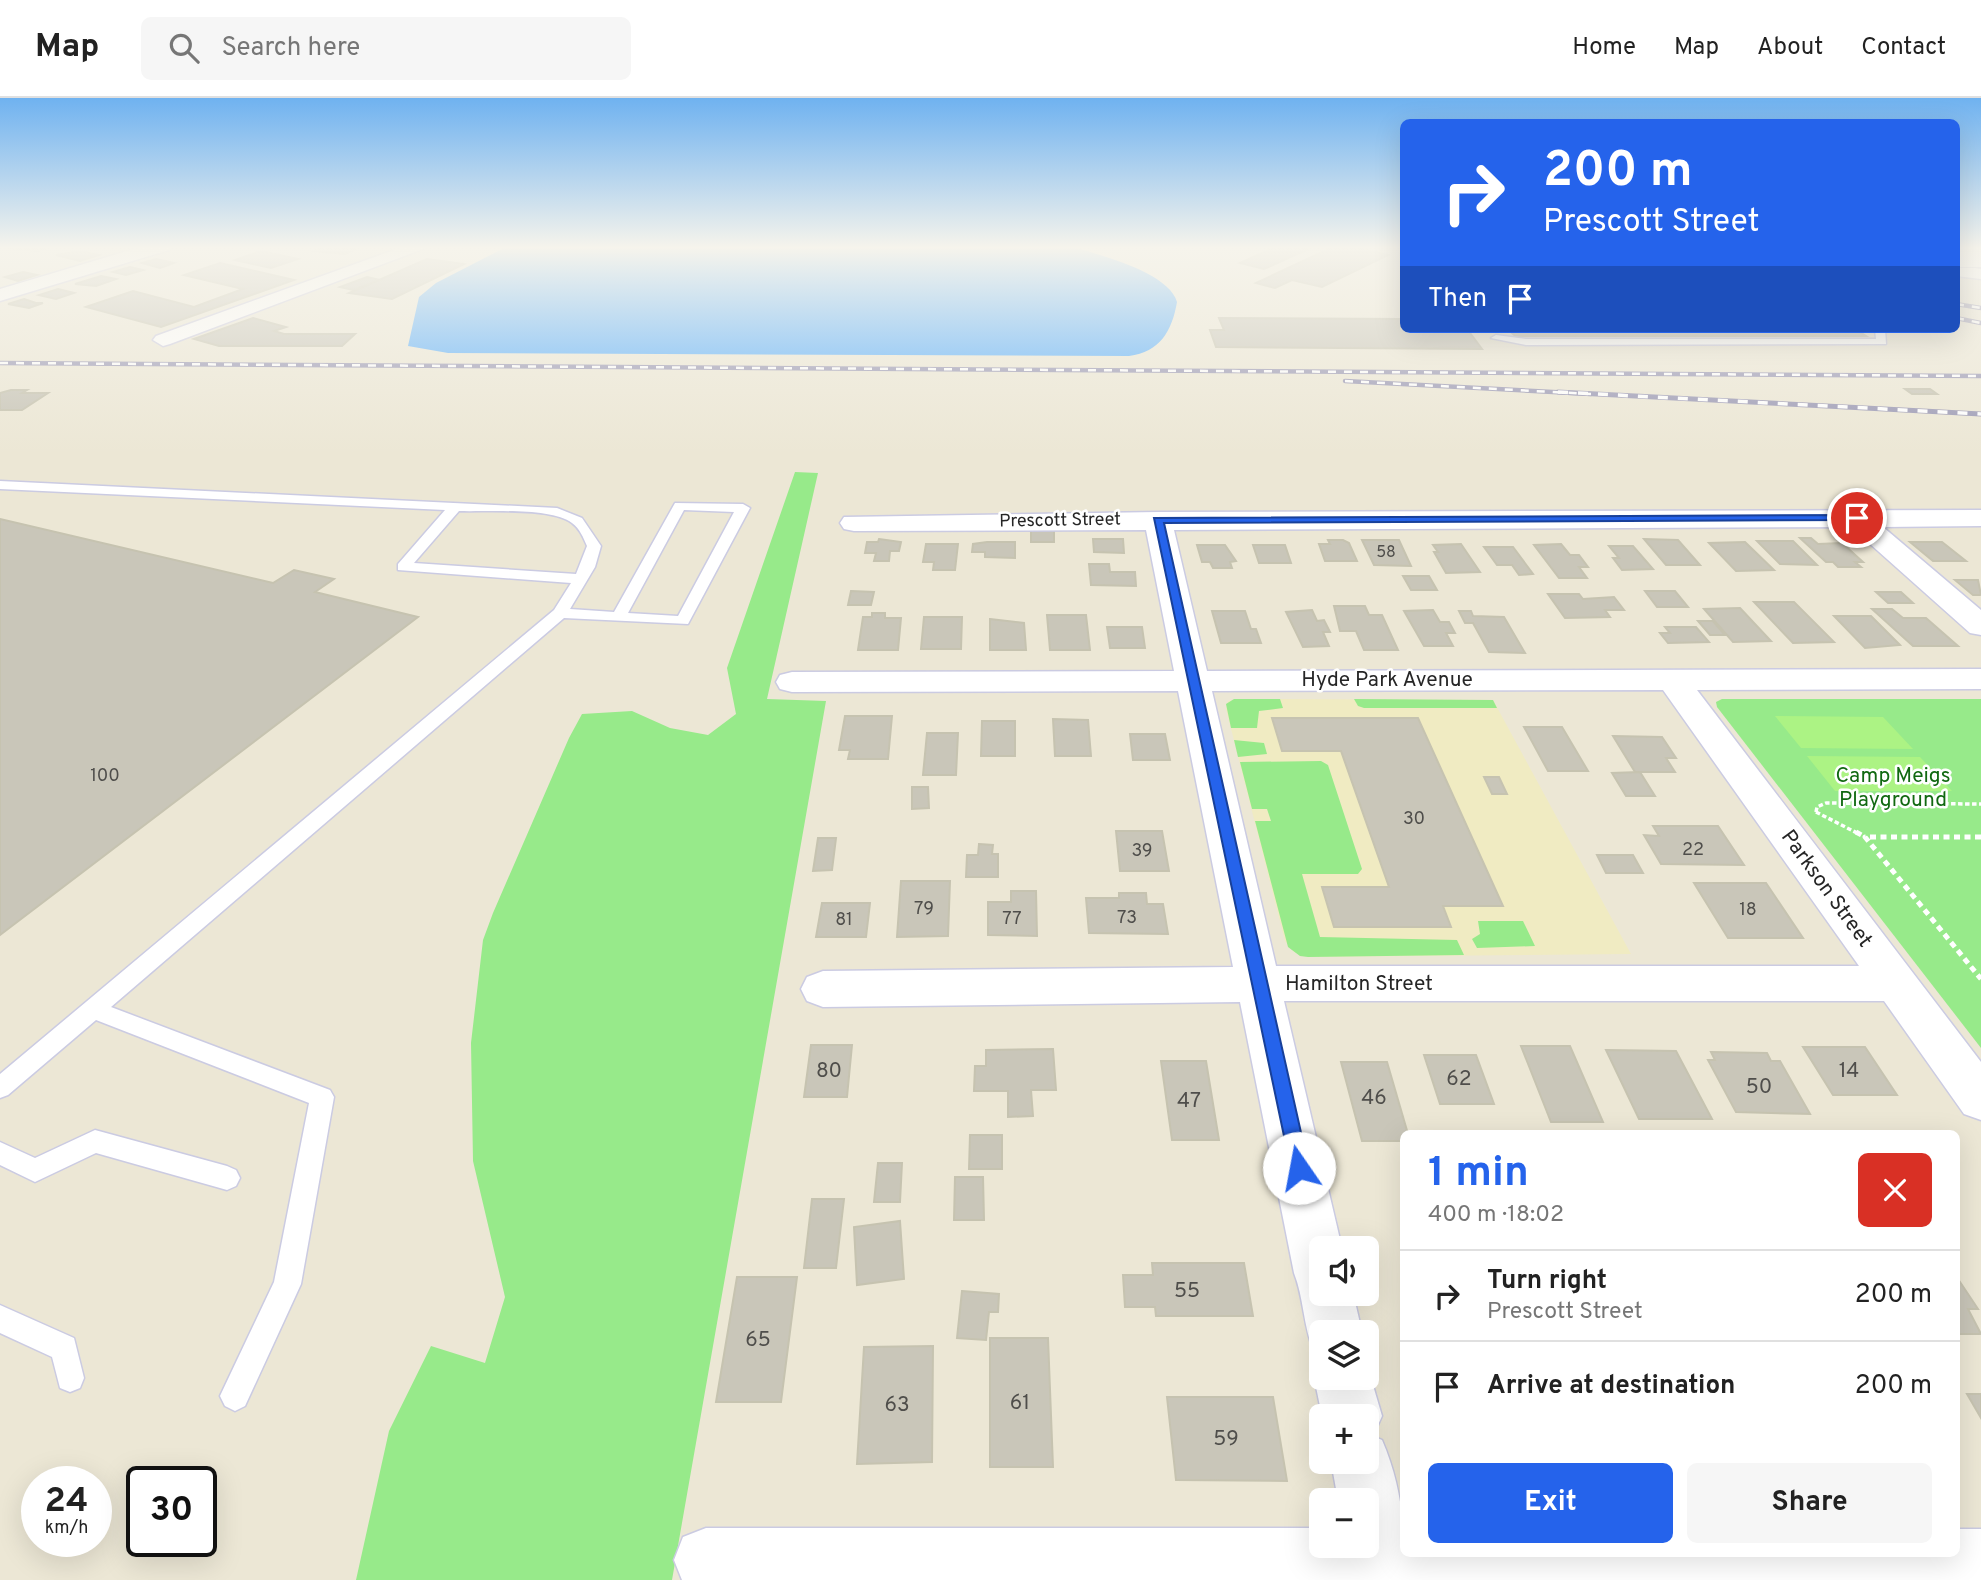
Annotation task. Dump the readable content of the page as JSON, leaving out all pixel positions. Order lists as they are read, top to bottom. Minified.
{"streets":{"street":["Prescott Street","Hyde Park Avenue","Parkson Street","Hamilton Street"]},"crossings":[["Hyde Park Avenue","Parkson Street"],["Parkson Street","Hamilton Street"]],"parks":["Camp Meigs Playground"],"house_numbers":["58","100","30","22","39","79","18","73","77","81","80","14","62","50","46","47","55","65","61","63","59"],"page":{"header":"Map","search":"Search here","nav":["Home","Map","About","Contact"],"turn":["200 m","Prescott Street"],"then":"Then","heading":["1 min","400 m · 18:02"],"map_buttons":["+","−"],"list":[{"name":"Turn right","note":"Prescott Street","value":"200 m"},{"name":"Arrive at destination","value":"200 m"}],"buttons":["Exit","Share"],"speed":"24 km/h","limit":"30"}}
